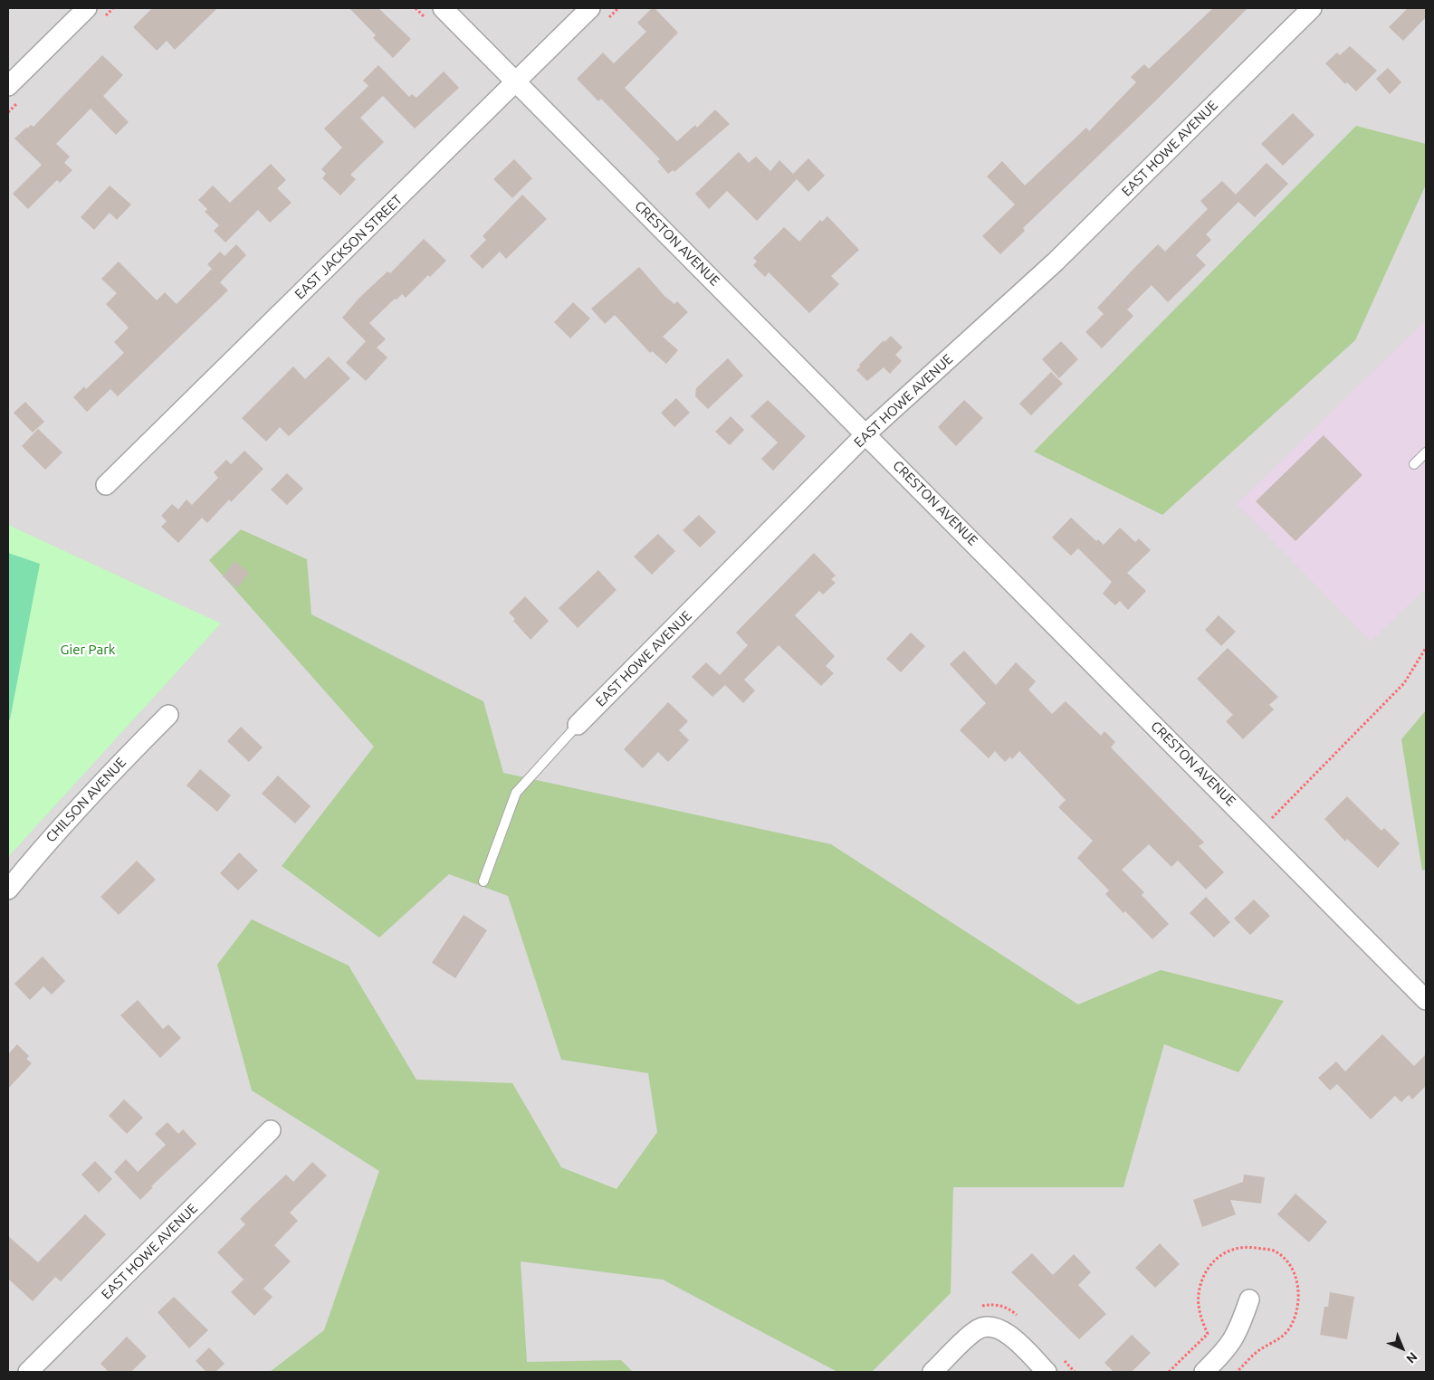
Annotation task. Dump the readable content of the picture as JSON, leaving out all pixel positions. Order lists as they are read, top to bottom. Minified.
{"streets":{"street":["EAST HOWE AVENUE","CRESTON AVENUE","EAST JACKSON STREET","CHILSON AVENUE"]},"crossings":[["EAST HOWE AVENUE","CRESTON AVENUE"],["CRESTON AVENUE","EAST JACKSON STREET"]],"parks":["Gier Park"],"north":"bottom right"}
